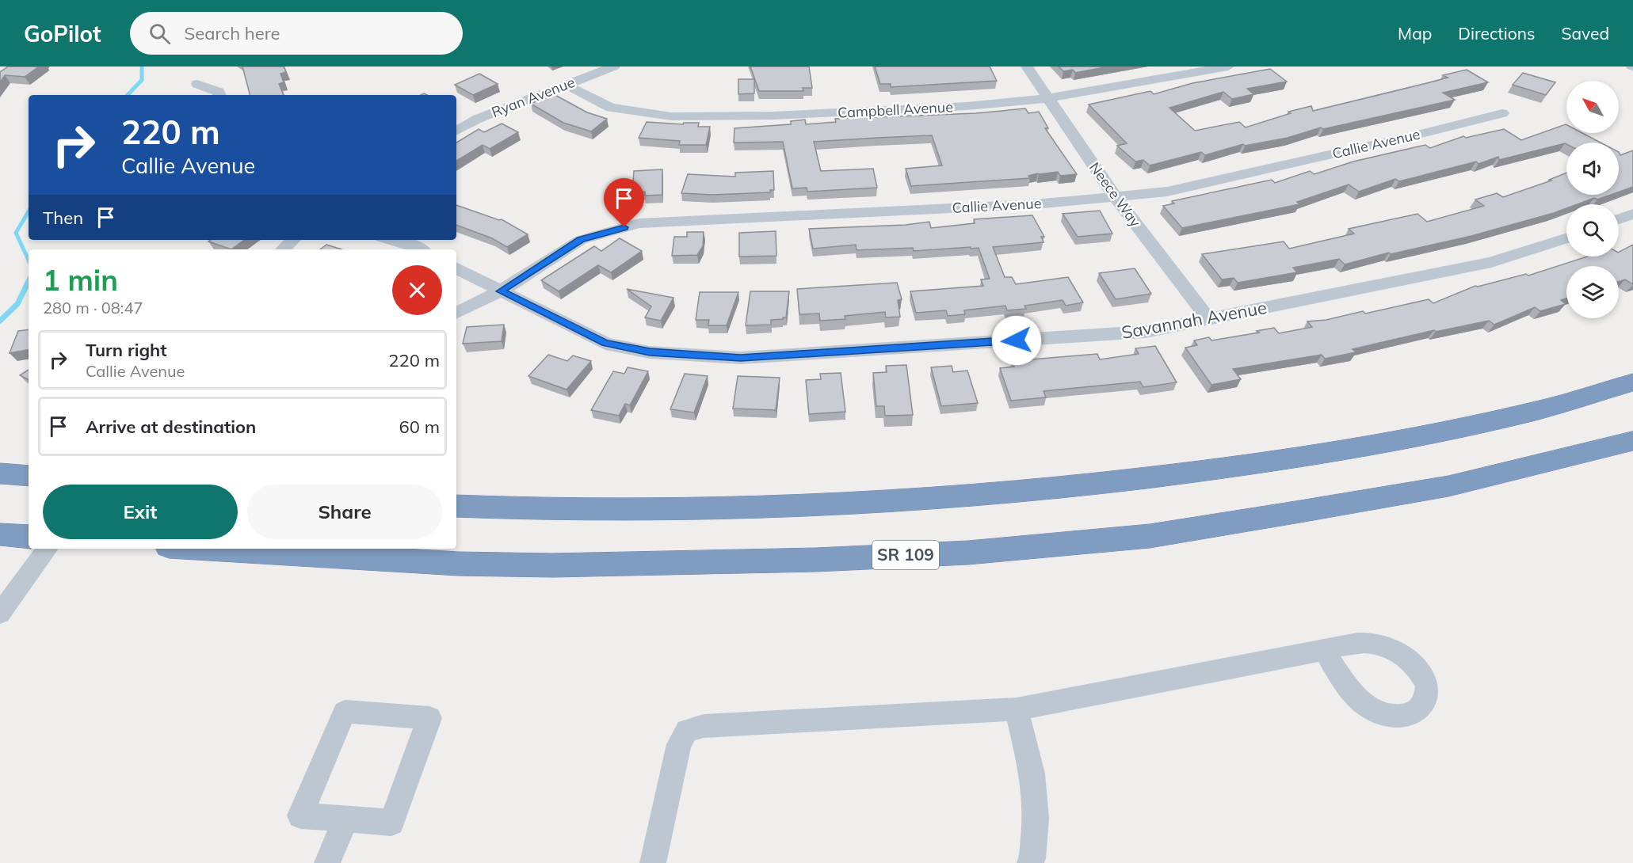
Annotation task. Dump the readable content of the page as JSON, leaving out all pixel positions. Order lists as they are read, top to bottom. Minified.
{"streets":{"highway":["SR 109"],"street":["Ryan Avenue","Campbell Avenue","Callie Avenue","Neece Way","Savannah Avenue"]},"crossings":[["Ryan Avenue","Campbell Avenue"],["Campbell Avenue","Neece Way"],["Callie Avenue","Neece Way"],["Callie Avenue","Savannah Avenue"],["Neece Way","Savannah Avenue"]],"north":"top left","page":{"header":"GoPilot","search":"Search here","nav":["Map","Directions","Saved"],"turn":["220 m","Callie Avenue"],"then":"Then","heading":["1 min","280 m · 08:47"],"list":[{"name":"Turn right","note":"Callie Avenue","value":"220 m"},{"name":"Arrive at destination","value":"60 m"}],"buttons":["Exit","Share"]}}
